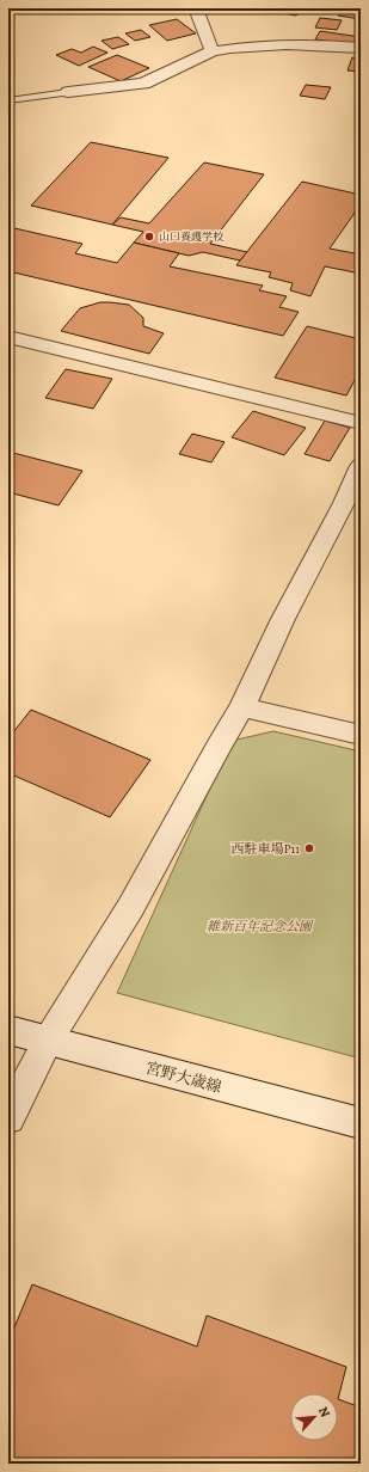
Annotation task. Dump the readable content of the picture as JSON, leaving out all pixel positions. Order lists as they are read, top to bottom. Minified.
{"streets":{"street":["宮野大歳線"]},"parks":["維新百年記念公園"],"places":["山口養護学校","西駐車場P11"],"north":"top right"}
